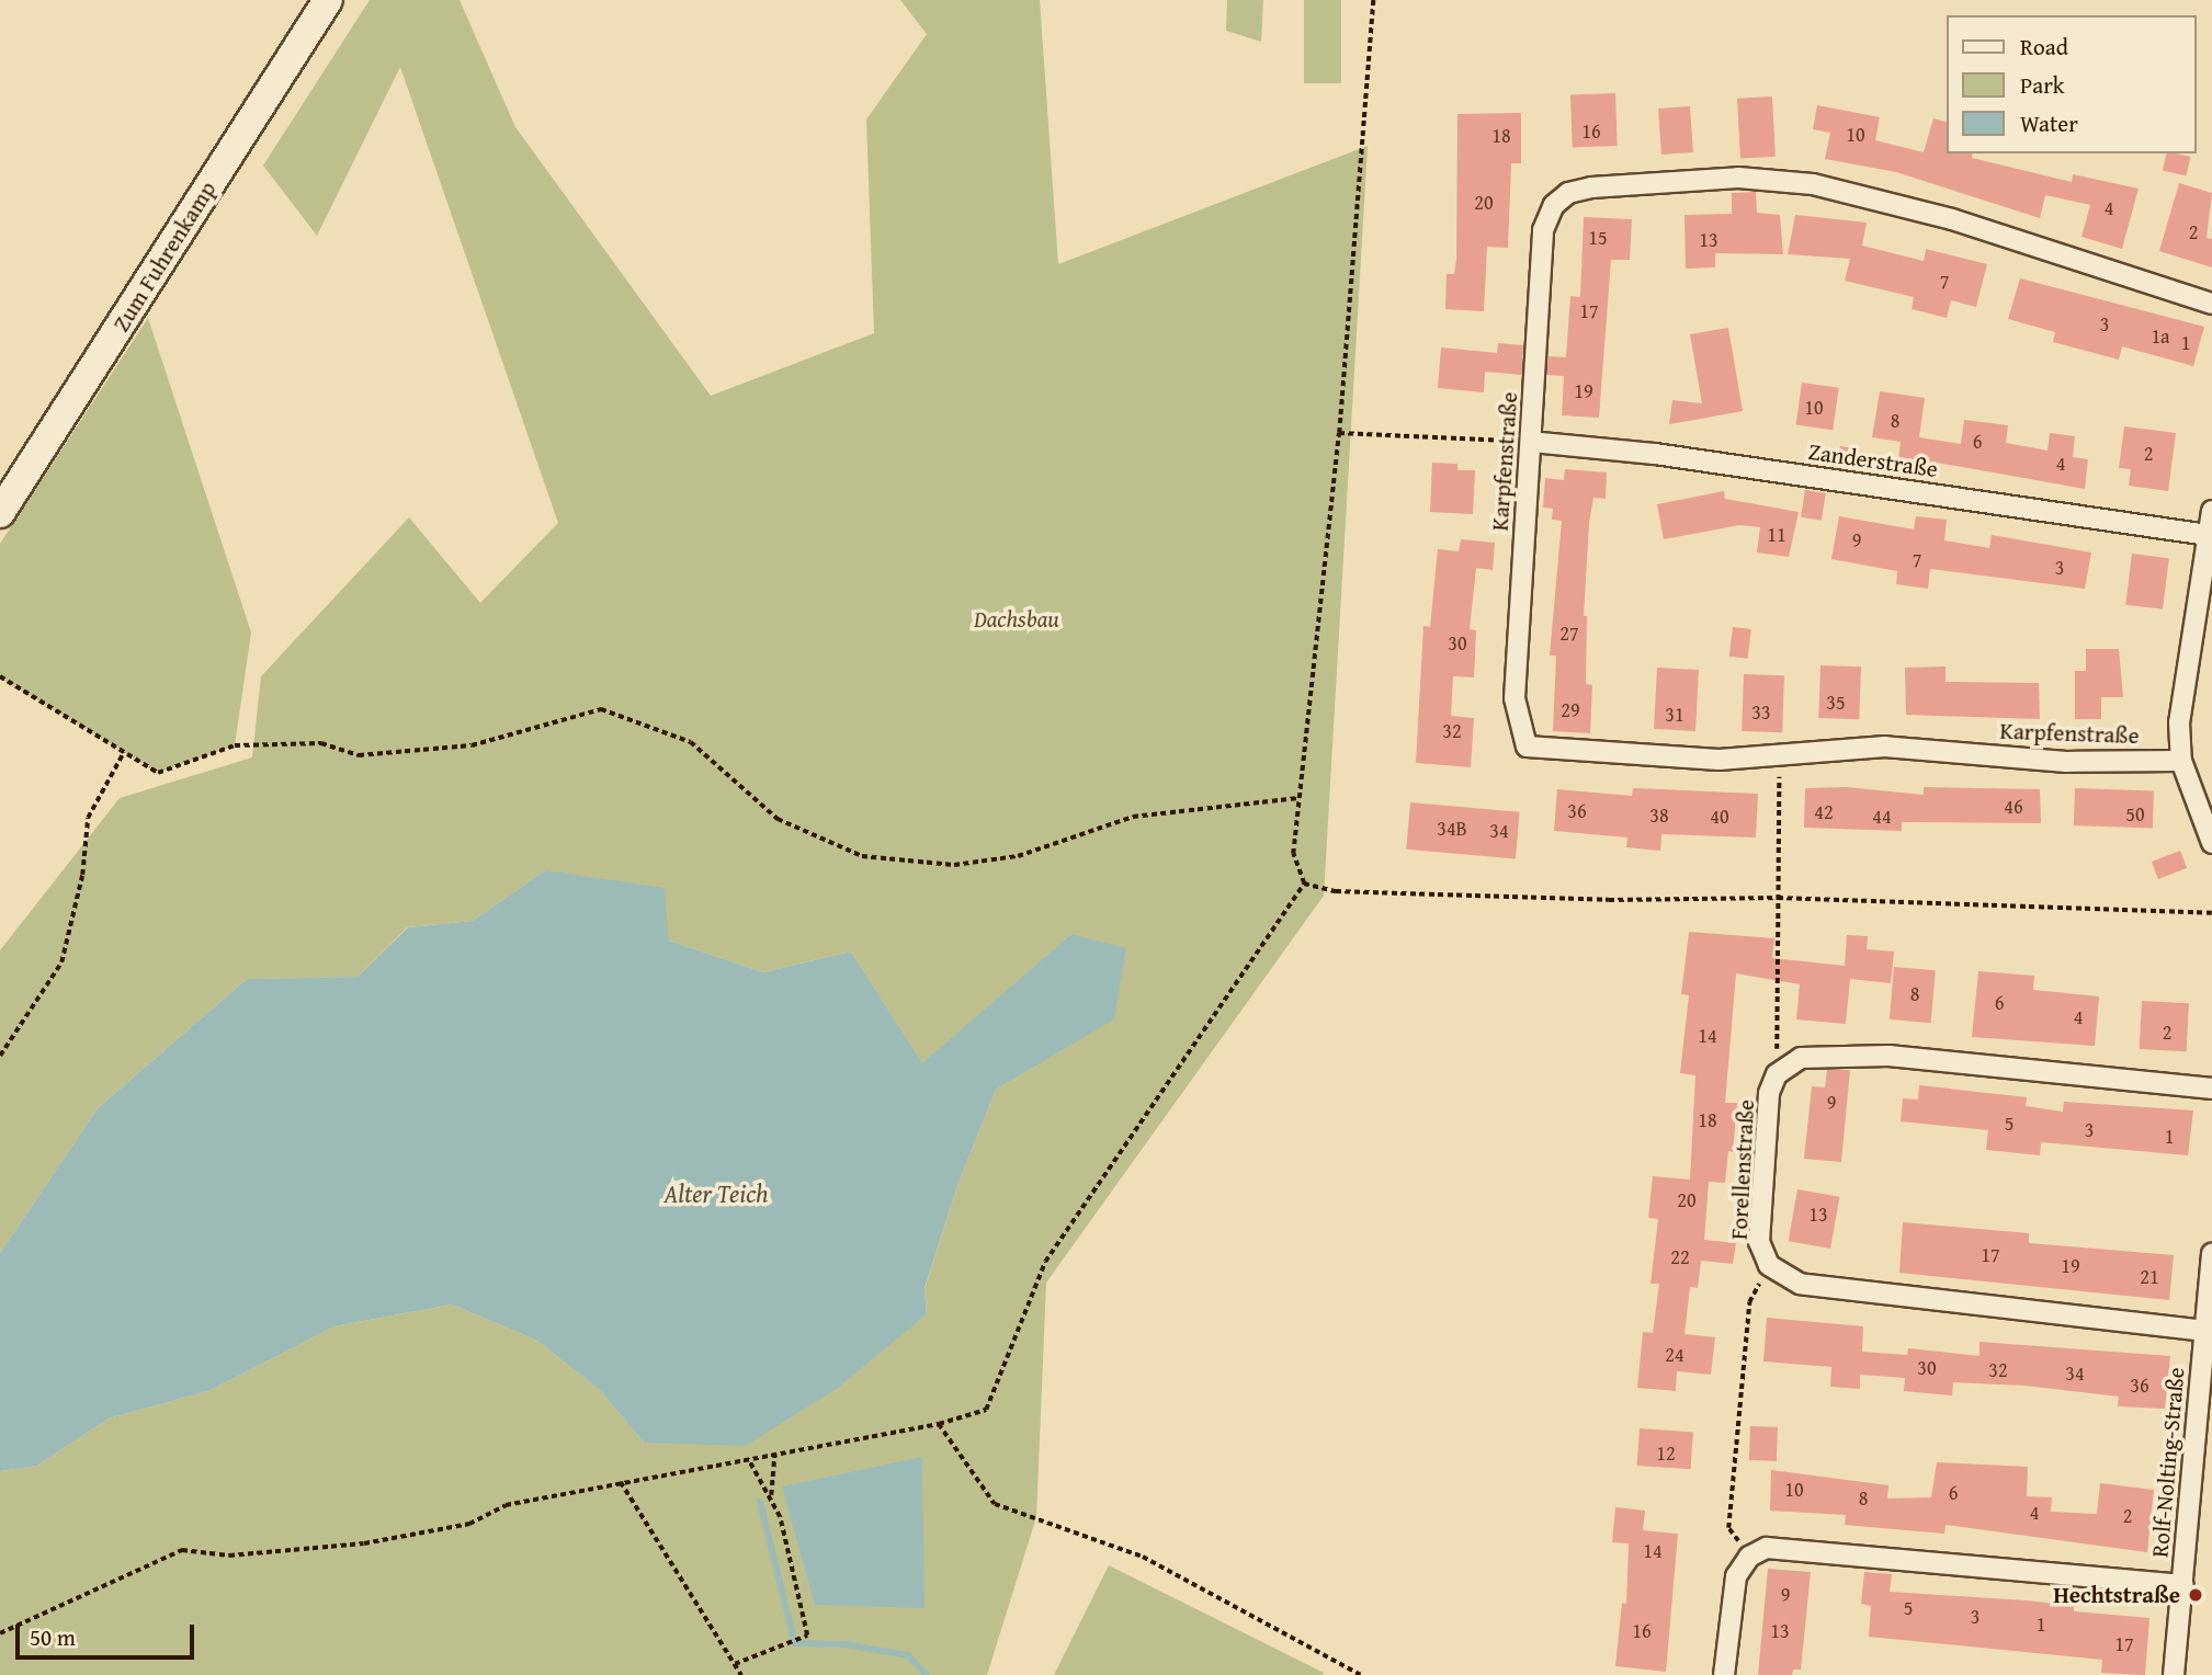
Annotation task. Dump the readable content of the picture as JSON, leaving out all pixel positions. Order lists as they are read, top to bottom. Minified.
{"streets":{"street":["Zum Fuhrenkamp","Zanderstraße","Karpfenstraße","Forellenstraße","Rolf-Nolting-Straße"]},"crossings":[["Zanderstraße","Karpfenstraße"],["Forellenstraße","Rolf-Nolting-Straße"]],"water":["Alter Teich"],"parks":["Dachsbau"],"places":["Hechtstraße"],"house_numbers":["16","10","18","20","4","2","15","13","7","17","3","1a","1","19","10","8","6","2","4","11","9","7","3","27","30","35","29","33","31","32","46","36","42","50","38","40","44","34B","34","8","6","4","2","14","9","18","5","3","1","20","13","17","22","19","21","24","30","32","34","36","12","10","6","8","4","2","14","9","5","3","1","16","13","17"],"legend":["Road","Park","Water"],"scale_bar":"50 m"}
